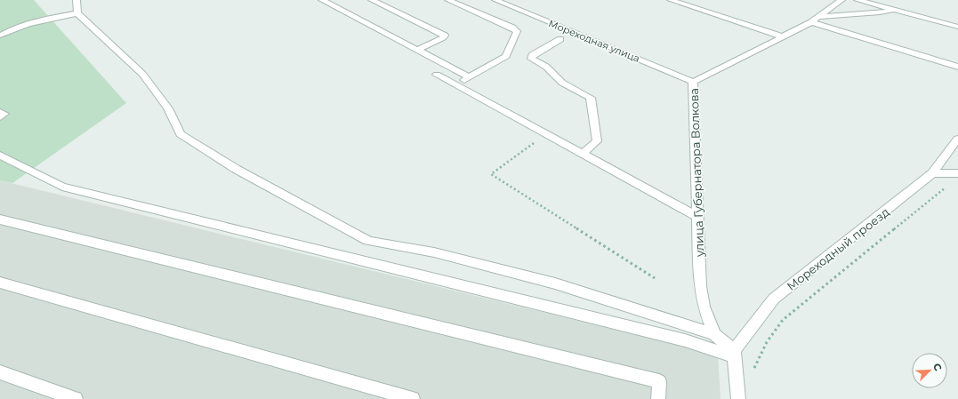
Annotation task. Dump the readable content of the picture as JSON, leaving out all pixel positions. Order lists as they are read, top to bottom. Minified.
{"streets":{"street":["Мореходная улица","улица Губернатора Волкова","Мореходный проезд"]},"crossings":[["Мореходная улица","улица Губернатора Волкова"],["улица Губернатора Волкова","Мореходный проезд"]],"north":"top right"}
